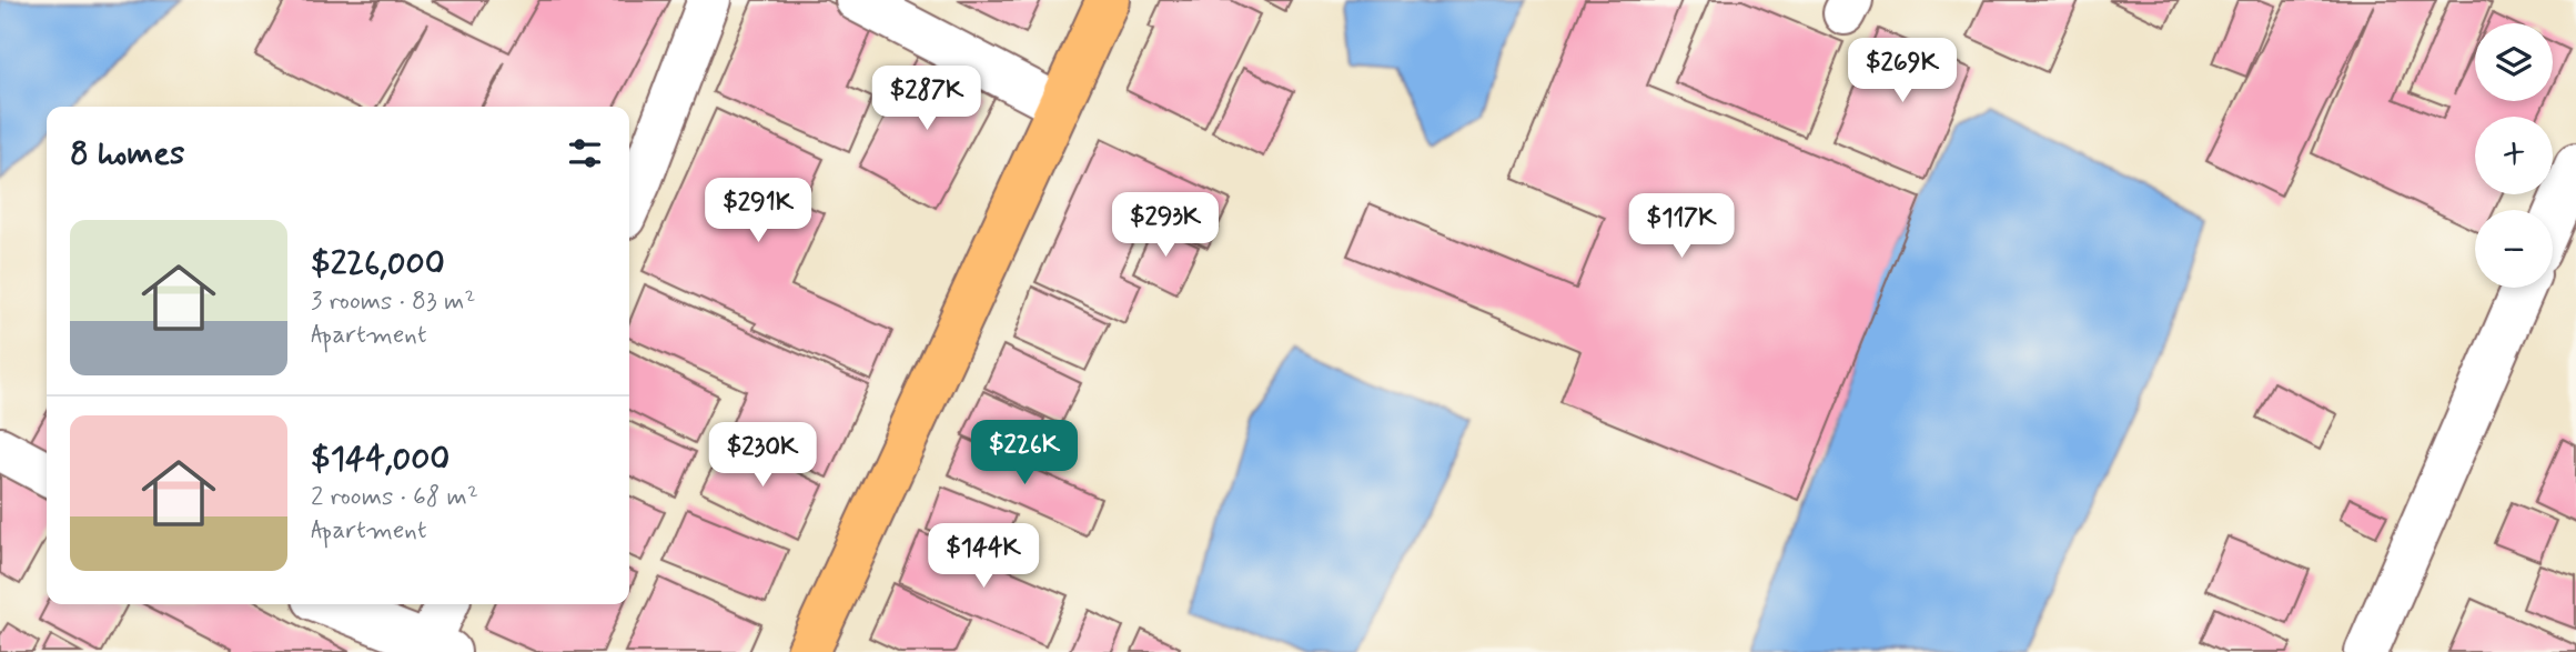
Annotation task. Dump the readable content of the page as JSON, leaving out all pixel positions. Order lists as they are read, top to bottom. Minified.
{"page":{"map_buttons":["+","−"],"price":["$269K","$287K","$291K","$293K","$117K","$226K","$230K","$144K"],"heading":"8 homes","list":[{"name":"$226,000","note":"3 rooms · 83 m² · Apartment"},{"name":"$144,000","note":"2 rooms · 68 m² · Apartment"}]}}
